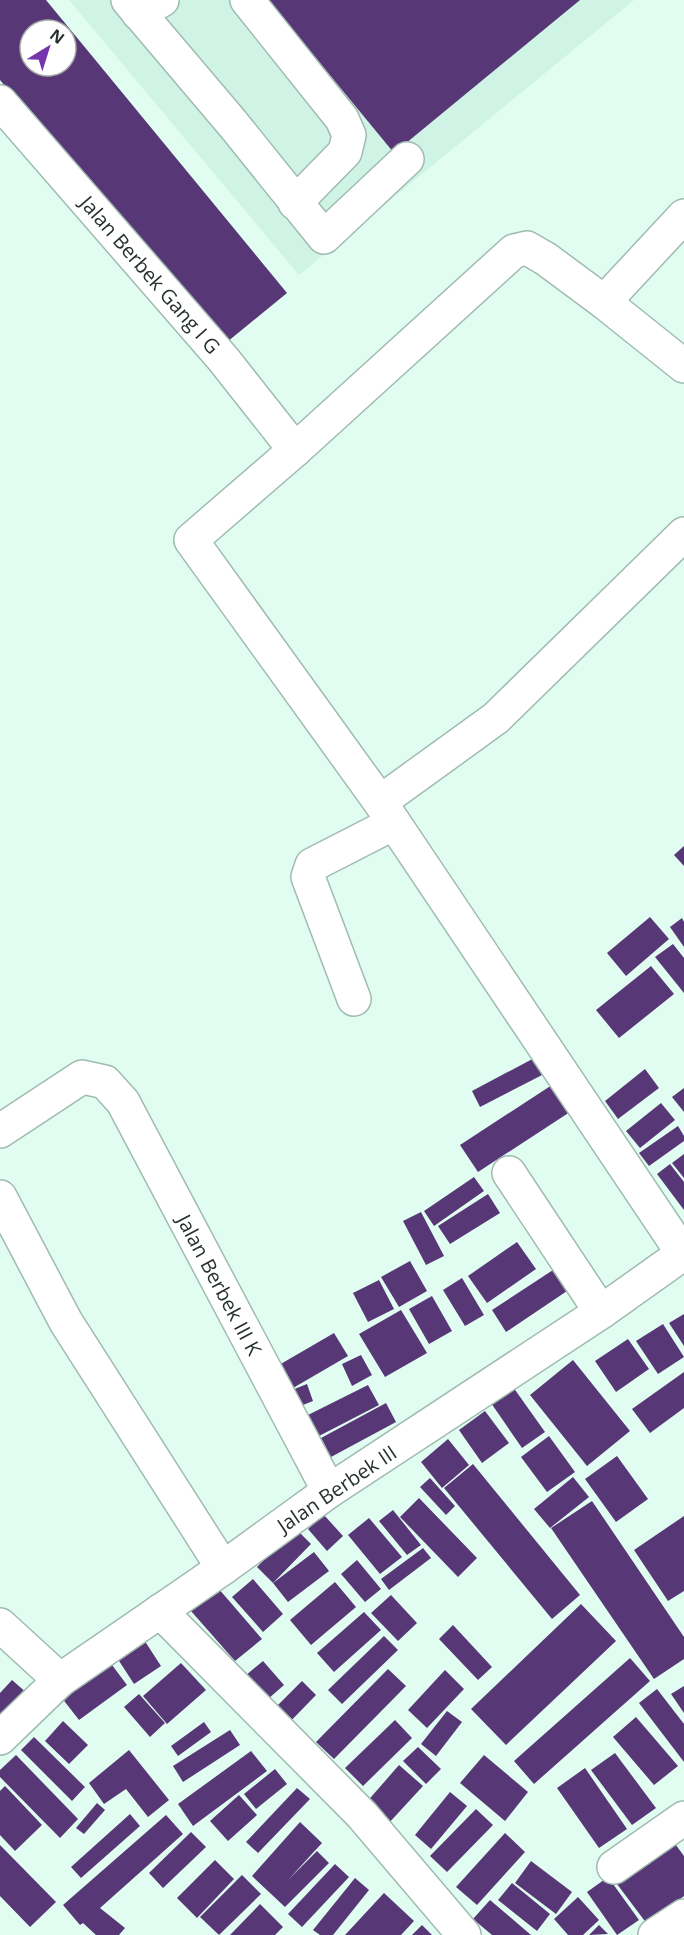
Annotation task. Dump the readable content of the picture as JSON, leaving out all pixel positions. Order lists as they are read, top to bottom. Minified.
{"streets":{"street":["Jalan Berbek Gang I G","Jalan Berbek III K","Jalan Berbek III"]},"crossings":[["Jalan Berbek III K","Jalan Berbek III"]],"north":"top right"}
